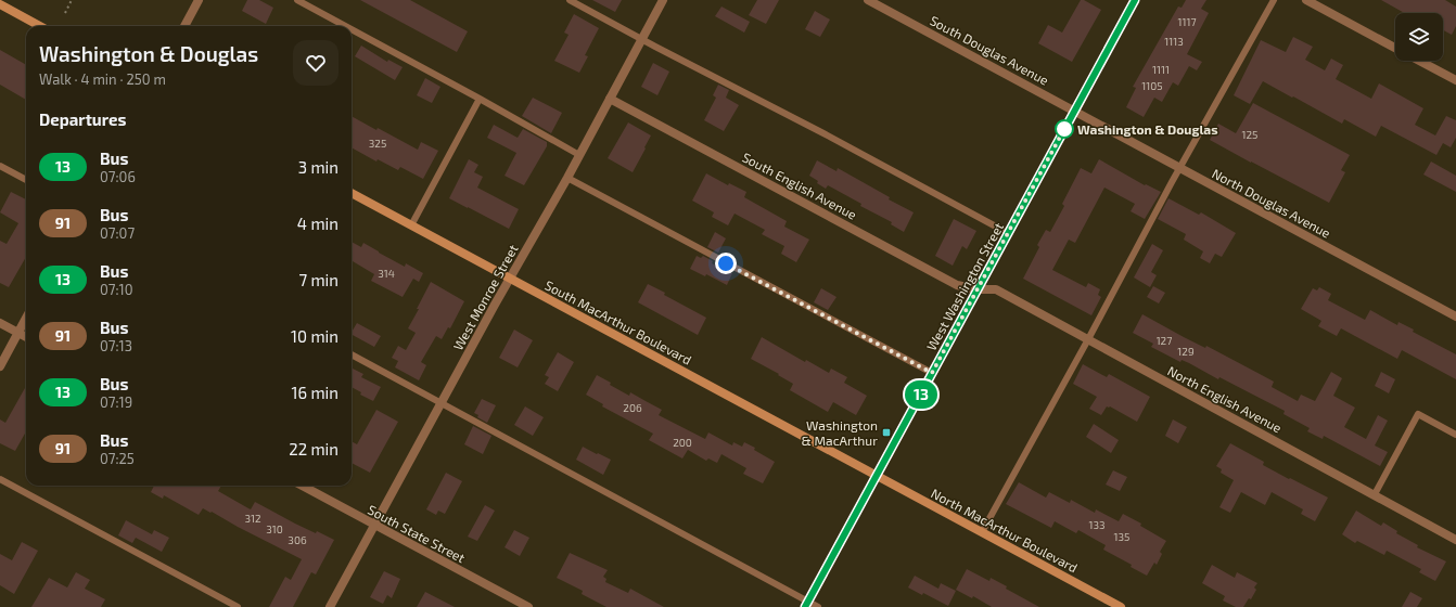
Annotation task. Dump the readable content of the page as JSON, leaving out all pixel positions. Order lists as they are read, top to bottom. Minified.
{"streets":{"main road":["South MacArthur Boulevard","North MacArthur Boulevard"],"street":["South Douglas Avenue","South English Avenue","North Douglas Avenue","West Washington Street","West Monroe Street","North English Avenue","South State Street"]},"crossings":[["South Douglas Avenue","North Douglas Avenue"],["South Douglas Avenue","West Washington Street"],["South English Avenue","West Washington Street"],["South English Avenue","West Monroe Street"],["South English Avenue","North English Avenue"],["North Douglas Avenue","West Washington Street"],["West Washington Street","South MacArthur Boulevard"],["West Washington Street","North English Avenue"],["West Washington Street","North MacArthur Boulevard"],["West Monroe Street","South MacArthur Boulevard"],["West Monroe Street","South State Street"],["South MacArthur Boulevard","North MacArthur Boulevard"]],"places":{"other":["Washington & Douglas"],"transit":["Washington & MacArthur"]},"lines":["bus line 13"],"house_numbers":["1117","1113","1111","1105","125","325","314","127","129","206","200","312","133","310","135","306"],"page":{"on_map":"13","heading":[["Washington & Douglas","Walk · 4 min · 250 m"],"Departures"],"list":[{"mark":"13","name":"Bus","note":"07:06","value":"3 min"},{"mark":"91","name":"Bus","note":"07:07","value":"4 min"},{"mark":"13","name":"Bus","note":"07:10","value":"7 min"},{"mark":"91","name":"Bus","note":"07:13","value":"10 min"},{"mark":"13","name":"Bus","note":"07:19","value":"16 min"},{"mark":"91","name":"Bus","note":"07:25","value":"22 min"}]}}
